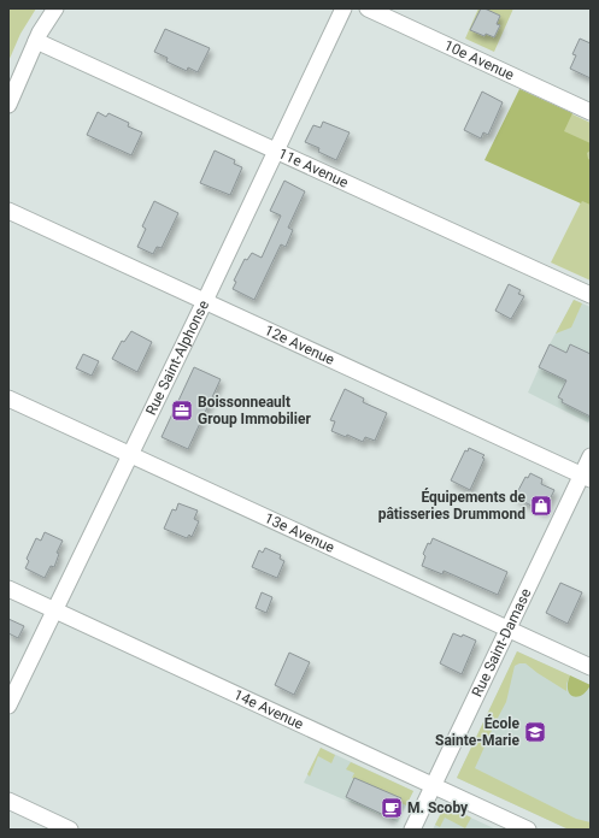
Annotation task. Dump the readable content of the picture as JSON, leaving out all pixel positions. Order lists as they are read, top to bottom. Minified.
{"streets":{"street":["10e Avenue","11e Avenue","12e Avenue","Rue Saint-Alphonse","13e Avenue","Rue Saint-Damase","14e Avenue"]},"crossings":[["11e Avenue","Rue Saint-Alphonse"],["12e Avenue","Rue Saint-Alphonse"],["12e Avenue","Rue Saint-Damase"],["Rue Saint-Alphonse","13e Avenue"],["Rue Saint-Alphonse","14e Avenue"],["13e Avenue","Rue Saint-Damase"],["Rue Saint-Damase","14e Avenue"]],"places":{"office":["Boissonneault Group Immobilier"],"shop":["Équipements de pâtisseries Drummond"],"school or university":["École Sainte-Marie"],"cafe":["M. Scoby"]}}
